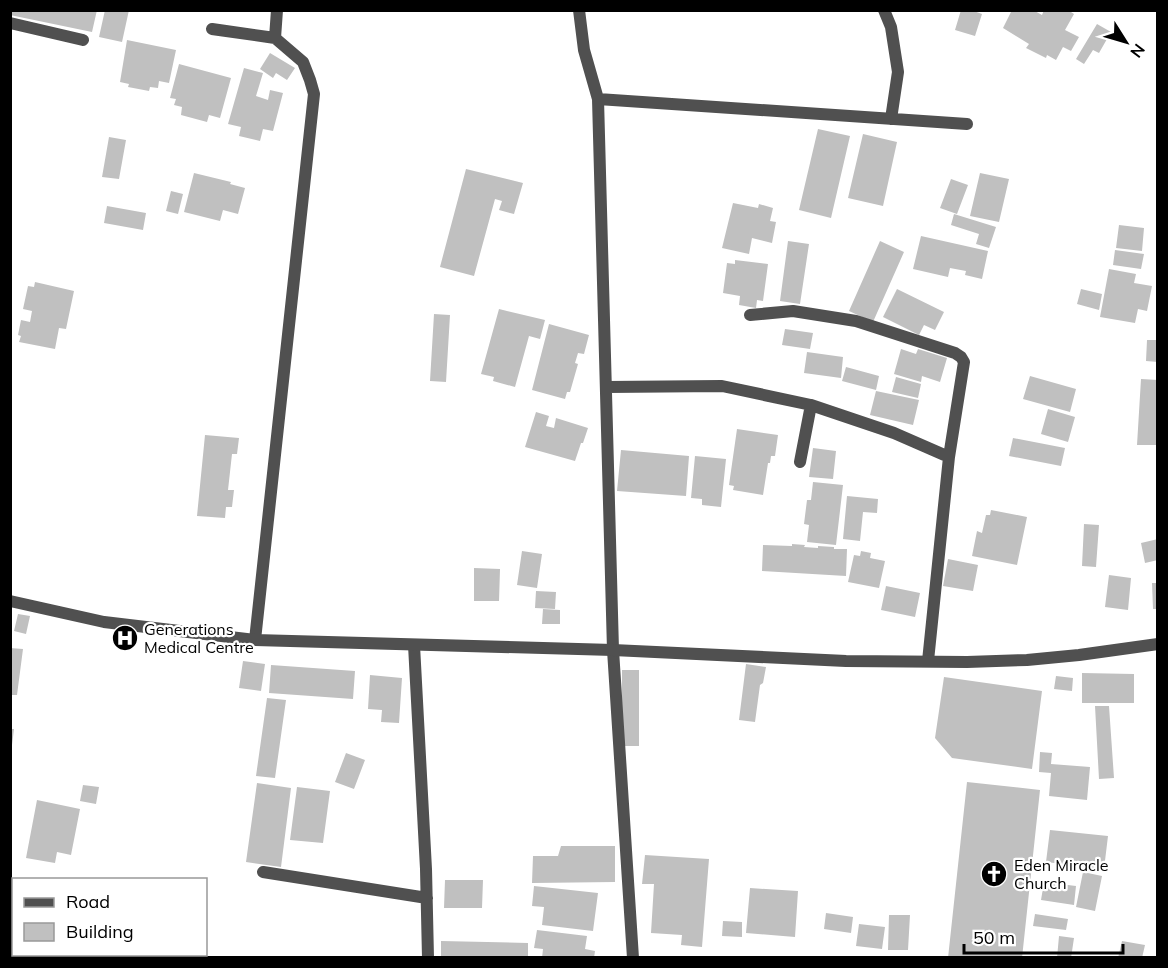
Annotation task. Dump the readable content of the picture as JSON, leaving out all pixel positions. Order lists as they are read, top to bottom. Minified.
{"places":{"hospital":["Generations Medical Centre"],"church":["Eden Miracle Church"]},"legend":["Road","Building"],"scale_bar":"50 m","north":"bottom right"}
